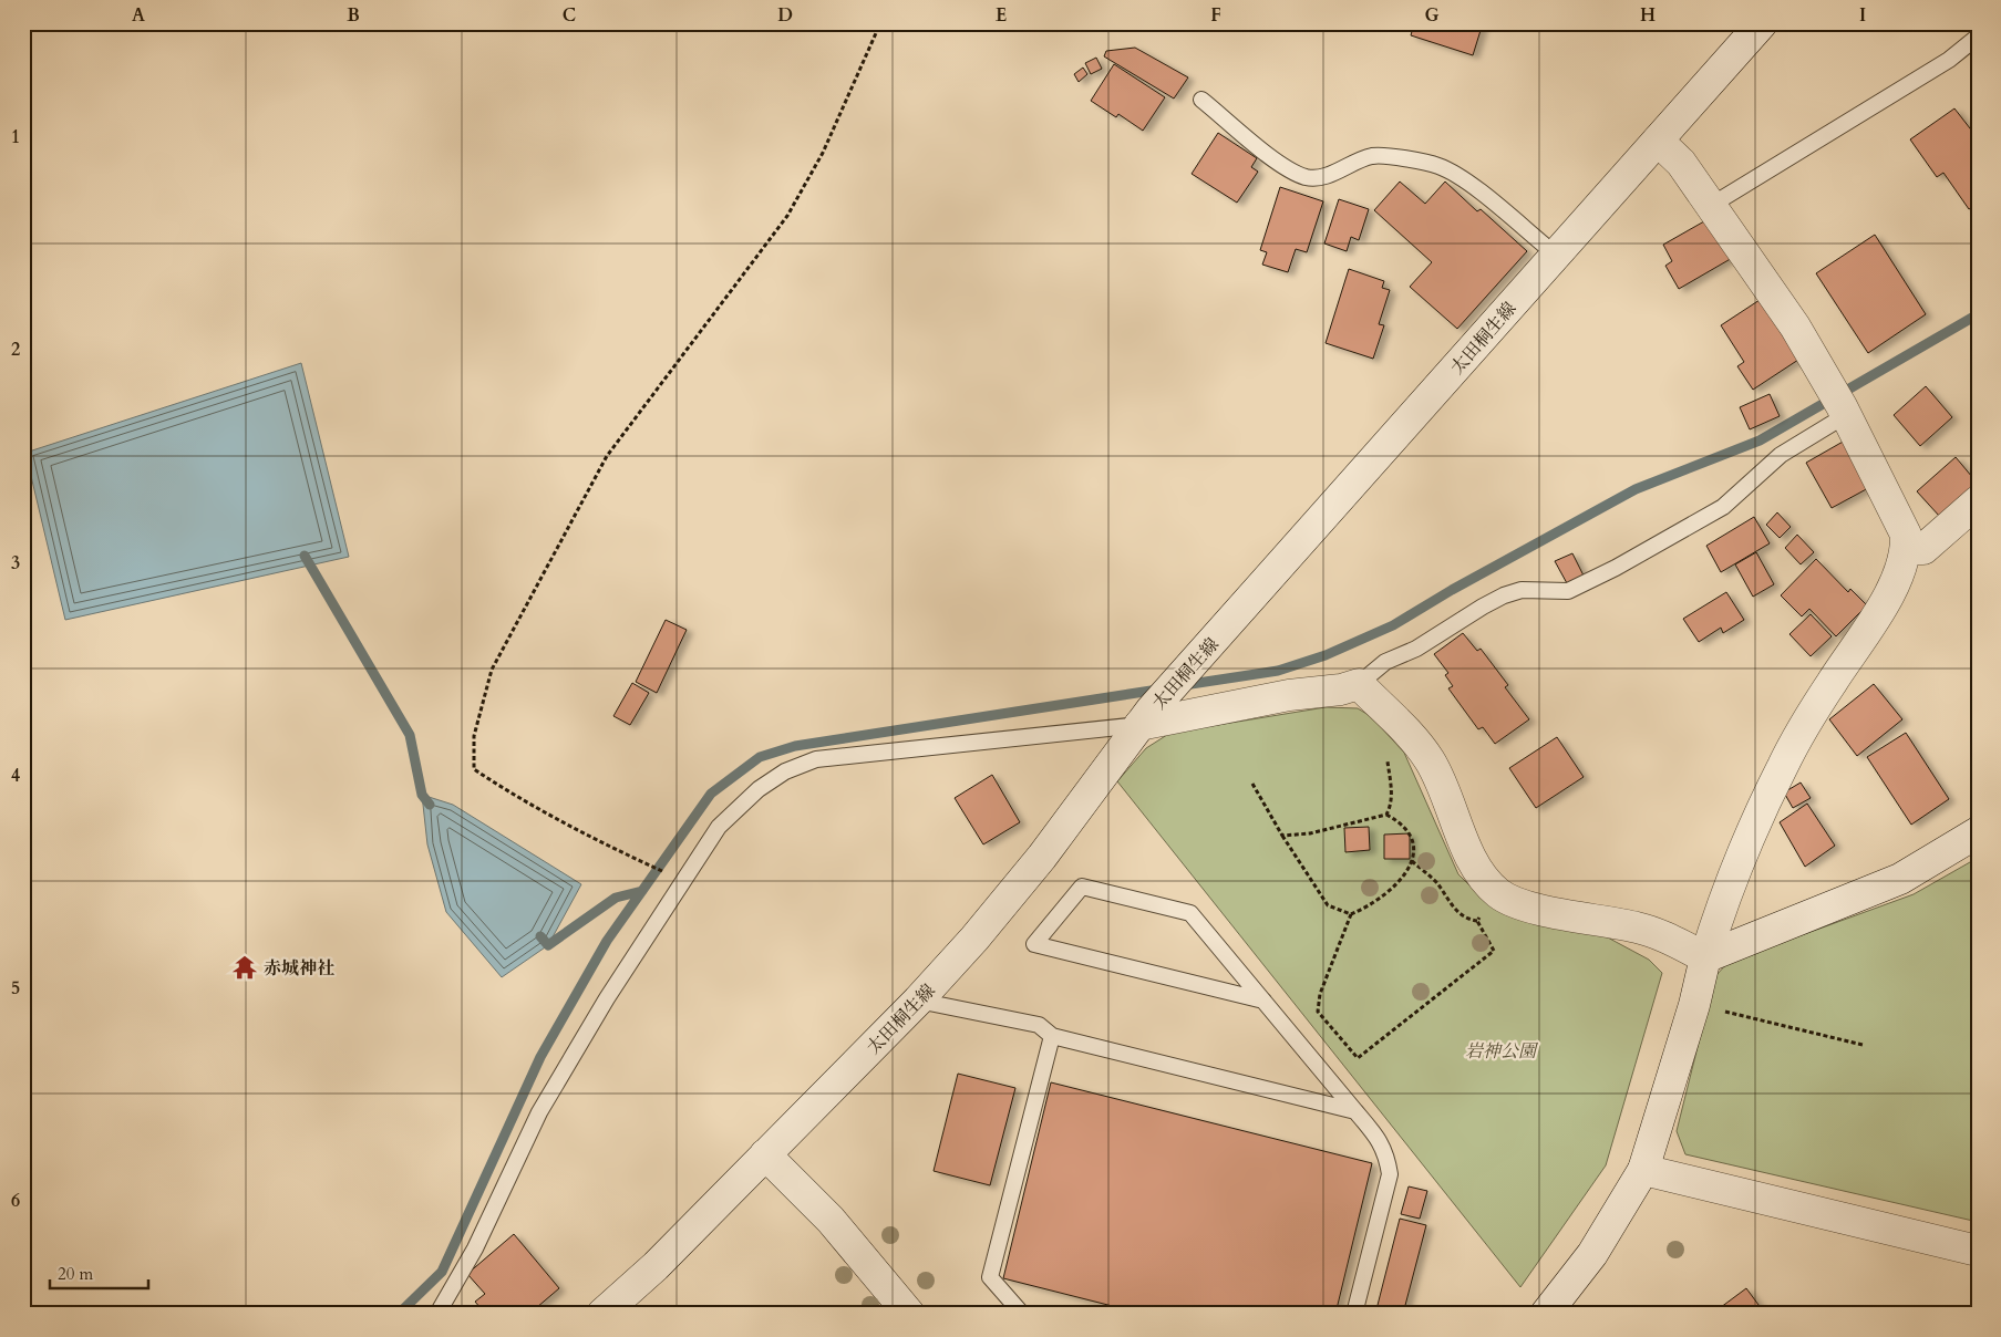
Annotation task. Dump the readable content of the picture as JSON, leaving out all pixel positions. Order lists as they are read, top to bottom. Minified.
{"streets":{"street":["太田桐生線"]},"parks":["岩神公園"],"places":{"temple":["赤城神社"]},"scale_bar":"20 m","grid":{"columns":["A","B","C","D","E","F","G","H","I"],"rows":["1","2","3","4","5","6"]}}
